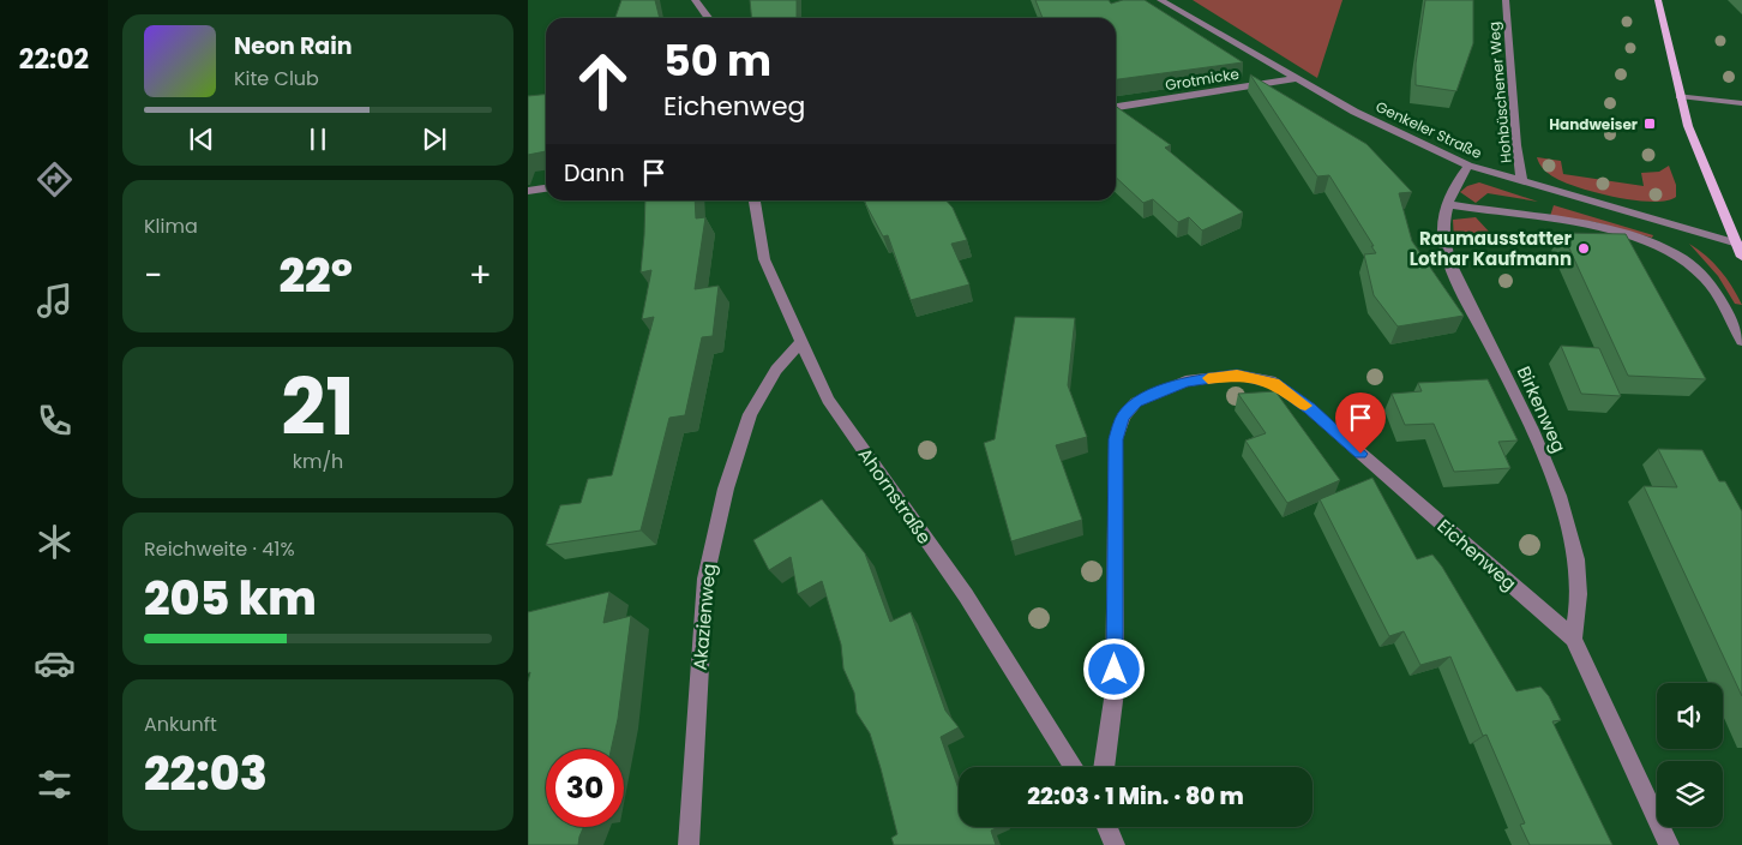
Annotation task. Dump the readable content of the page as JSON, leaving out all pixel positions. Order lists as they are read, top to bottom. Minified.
{"streets":{"street":["Grotmicke","Hohbüschener Weg","Genkeler Straße","Birkenweg","Ahornstraße","Eichenweg","Akazienweg"]},"crossings":[["Grotmicke","Genkeler Straße"],["Hohbüschener Weg","Genkeler Straße"],["Genkeler Straße","Birkenweg"],["Birkenweg","Eichenweg"],["Ahornstraße","Akazienweg"]],"places":{"transit":["Handweiser"],"other":["Raumausstatter Lothar Kaufmann"]},"page":{"tabs":"22:02","turn":["50 m","Eichenweg"],"song":["Neon Rain","Kite Club"],"then":"Dann","tile":["Klima",["21","km/h"],["Reichweite · 41%","205 km"],["Ankunft","22:03"]],"heat":["−","22°","+"],"limit":"30","trip":"22:03 · 1 Min. · 80 m"}}
